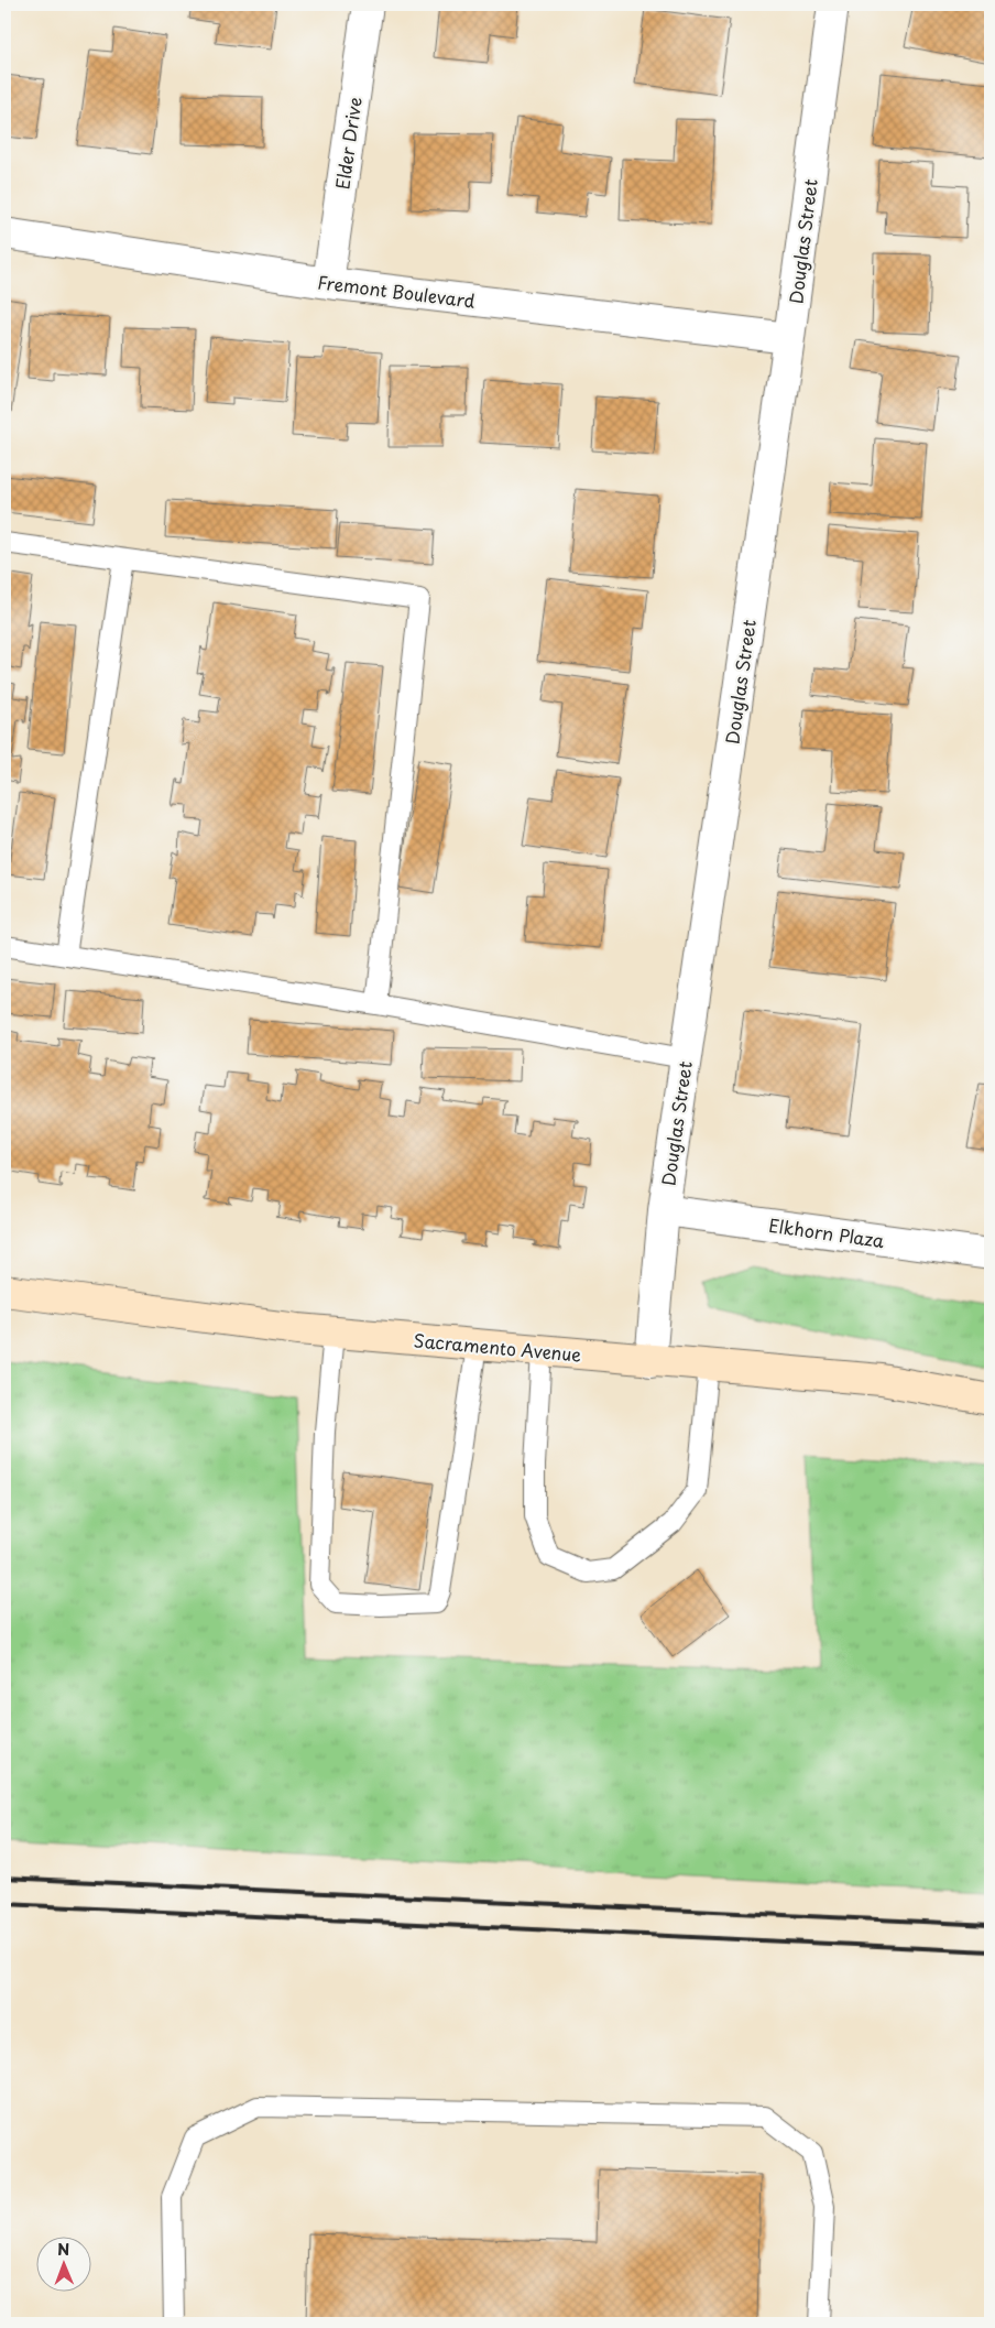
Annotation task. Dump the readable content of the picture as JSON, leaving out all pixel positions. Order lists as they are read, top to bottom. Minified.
{"streets":{"main road":["Sacramento Avenue"],"street":["Elder Drive","Douglas Street","Fremont Boulevard","Elkhorn Plaza"]},"crossings":[["Elder Drive","Fremont Boulevard"],["Douglas Street","Fremont Boulevard"],["Douglas Street","Elkhorn Plaza"],["Douglas Street","Sacramento Avenue"]],"north":"top"}
